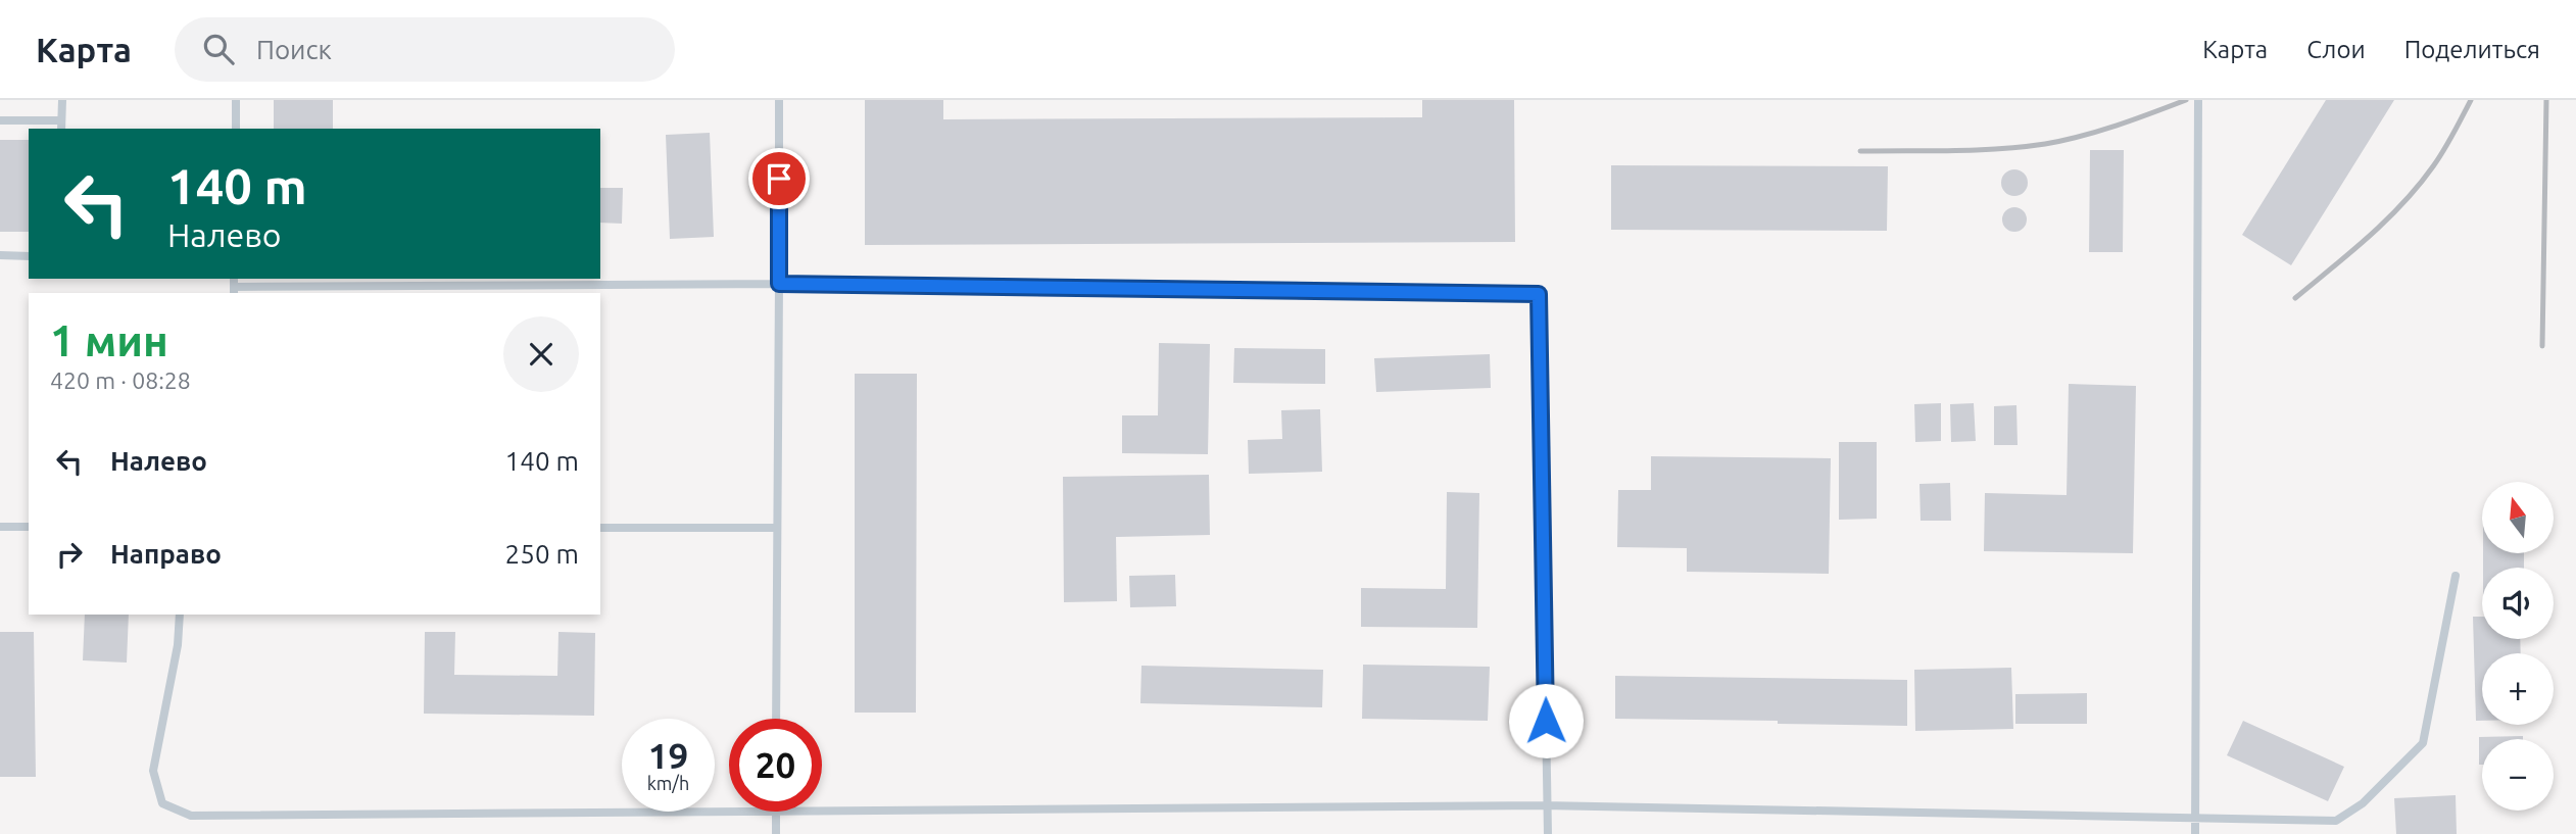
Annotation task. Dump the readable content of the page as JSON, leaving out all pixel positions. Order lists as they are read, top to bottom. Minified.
{"north":"top","page":{"header":"Карта","search":"Поиск","nav":["Карта","Слои","Поделиться"],"turn":["140 m","Налево"],"heading":["1 мин","420 m · 08:28"],"list":[{"name":"Налево","value":"140 m"},{"name":"Направо","value":"250 m"}],"map_buttons":["+","−"],"speed":"19 km/h","limit":"20"}}
